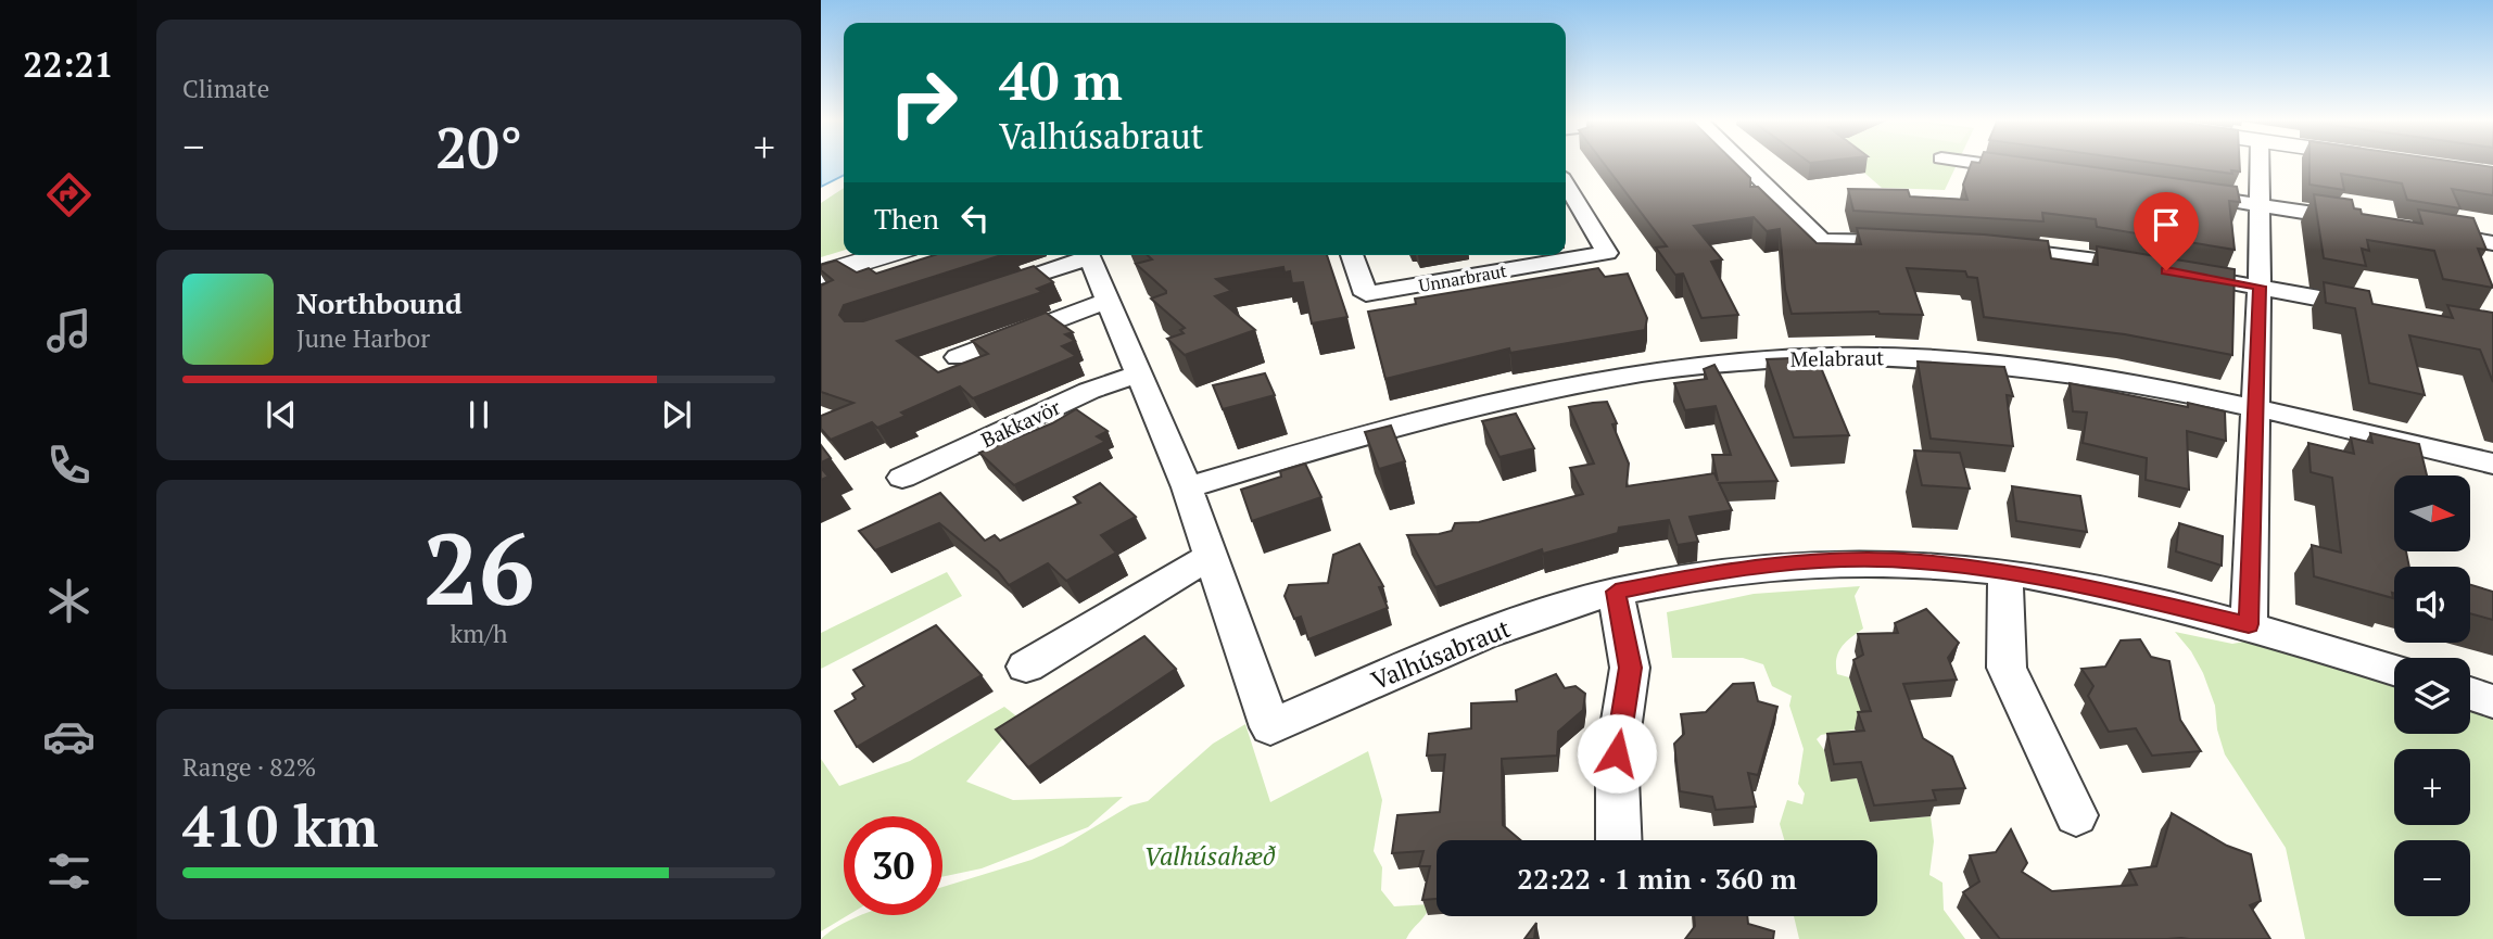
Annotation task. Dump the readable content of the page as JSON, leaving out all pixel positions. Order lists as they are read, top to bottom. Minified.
{"streets":{"street":["Unnarbraut","Melabraut","Bakkavör","Valhúsabraut"]},"parks":["Valhúsahæð"],"north":"right","page":{"tabs":"22:21","tile":["Climate",["26","km/h"],["Range · 82%","410 km"]],"turn":["40 m","Valhúsabraut"],"heat":["−","20°","+"],"then":"Then","song":["Northbound","June Harbor"],"map_buttons":["+","−"],"limit":"30","trip":"22:22 · 1 min · 360 m"}}
